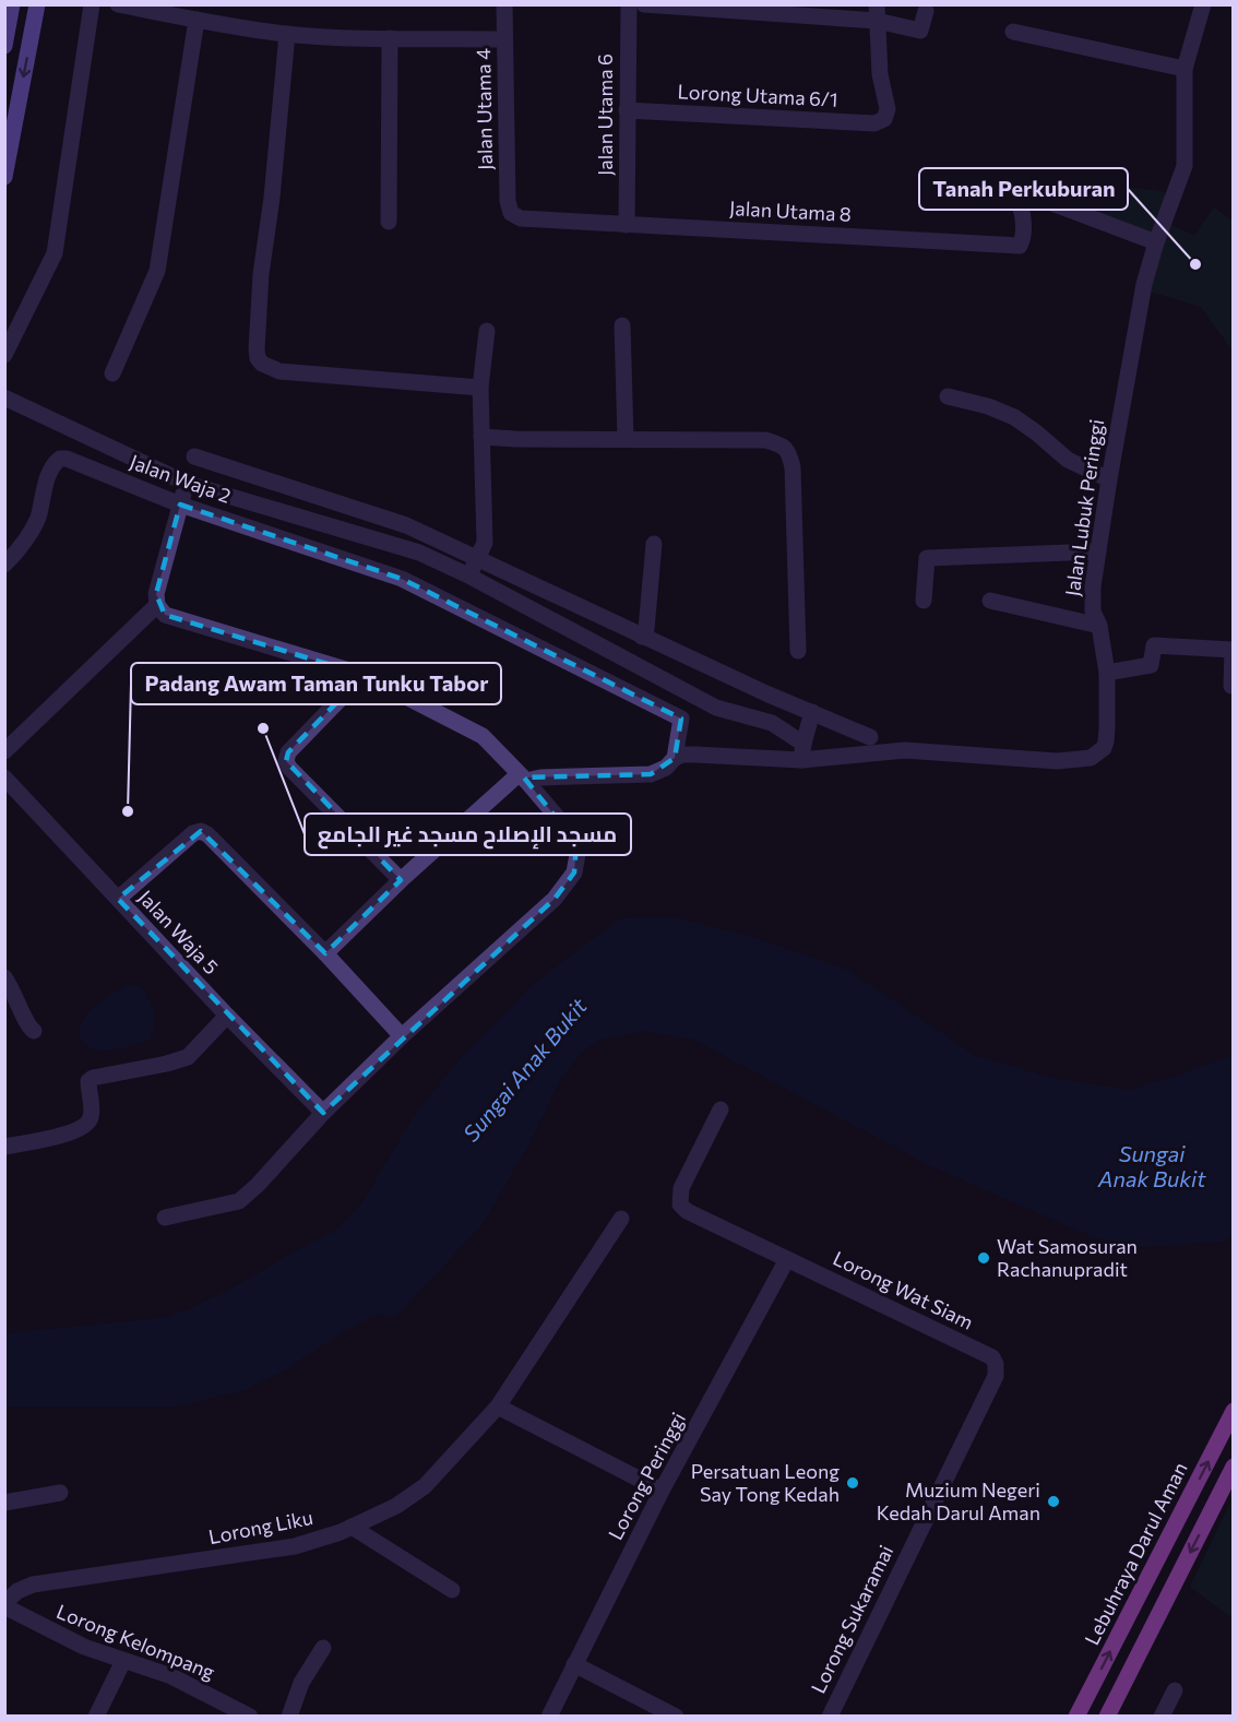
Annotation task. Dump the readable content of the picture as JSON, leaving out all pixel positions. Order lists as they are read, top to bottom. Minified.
{"streets":{"main road":["Lebuhraya Darul Aman"],"street":["Lorong Utama 6/1","Jalan Utama 4","Jalan Utama 6","Jalan Utama 8","Jalan Waja 2","Jalan Lubuk Peringgi","Jalan Waja 5","Lorong Wat Siam","Lorong Peringgi","Lorong Liku","Lorong Sukaramai","Lorong Kelompang"]},"crossings":[["Lorong Utama 6/1","Jalan Utama 6"],["Jalan Utama 4","Jalan Utama 8"],["Jalan Utama 6","Jalan Utama 8"],["Jalan Utama 8","Jalan Lubuk Peringgi"],["Lorong Wat Siam","Lorong Peringgi"],["Lorong Wat Siam","Lorong Sukaramai"],["Lorong Liku","Lorong Kelompang"]],"water":["Sungai Anak Bukit"],"places":["Tanah Perkuburan","مسجد الإصلاح مسجد غير الجامع","Padang Awam Taman Tunku Tabor","Wat Samosuran Rachanupradit","Persatuan Leong Say Tong Kedah","Muzium Negeri Kedah Darul Aman"]}
